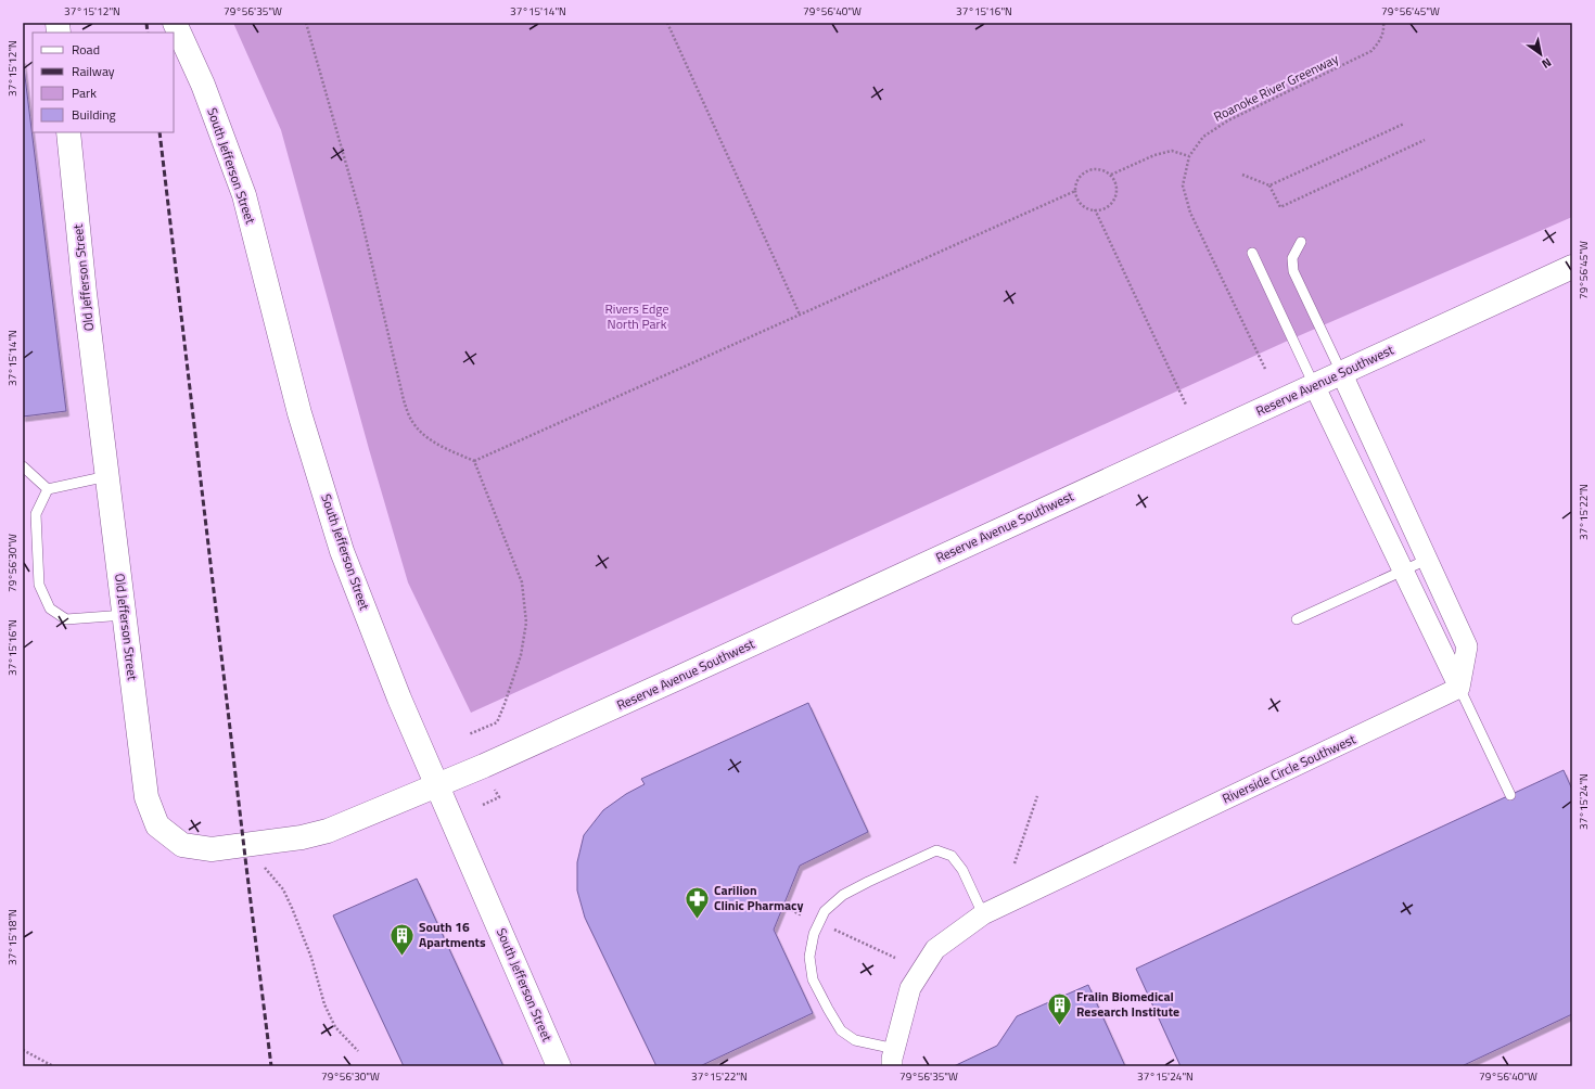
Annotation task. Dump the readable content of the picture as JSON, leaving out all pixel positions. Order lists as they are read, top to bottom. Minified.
{"streets":{"main road":["South Jefferson Street","Old Jefferson Street","Reserve Avenue Southwest"],"street":["Riverside Circle Southwest"],"path":["Roanoke River Greenway"]},"crossings":[["South Jefferson Street","Old Jefferson Street"],["South Jefferson Street","Reserve Avenue Southwest"],["Old Jefferson Street","Reserve Avenue Southwest"]],"parks":["Rivers Edge North Park"],"places":{"pharmacy":["Carilion Clinic Pharmacy"],"building":["South 16 Apartments","Fralin Biomedical Research Institute"]},"legend":["Road","Railway","Park","Building"],"north":"bottom right","coordinates":["37°15'12\"N","79°56'35\"W","37°15'14\"N","79°56'40\"W","37°15'16\"N","79°56'45\"W","37°15'22\"N","79°56'30\"W","37°15'24\"N","37°15'18\"N"]}
